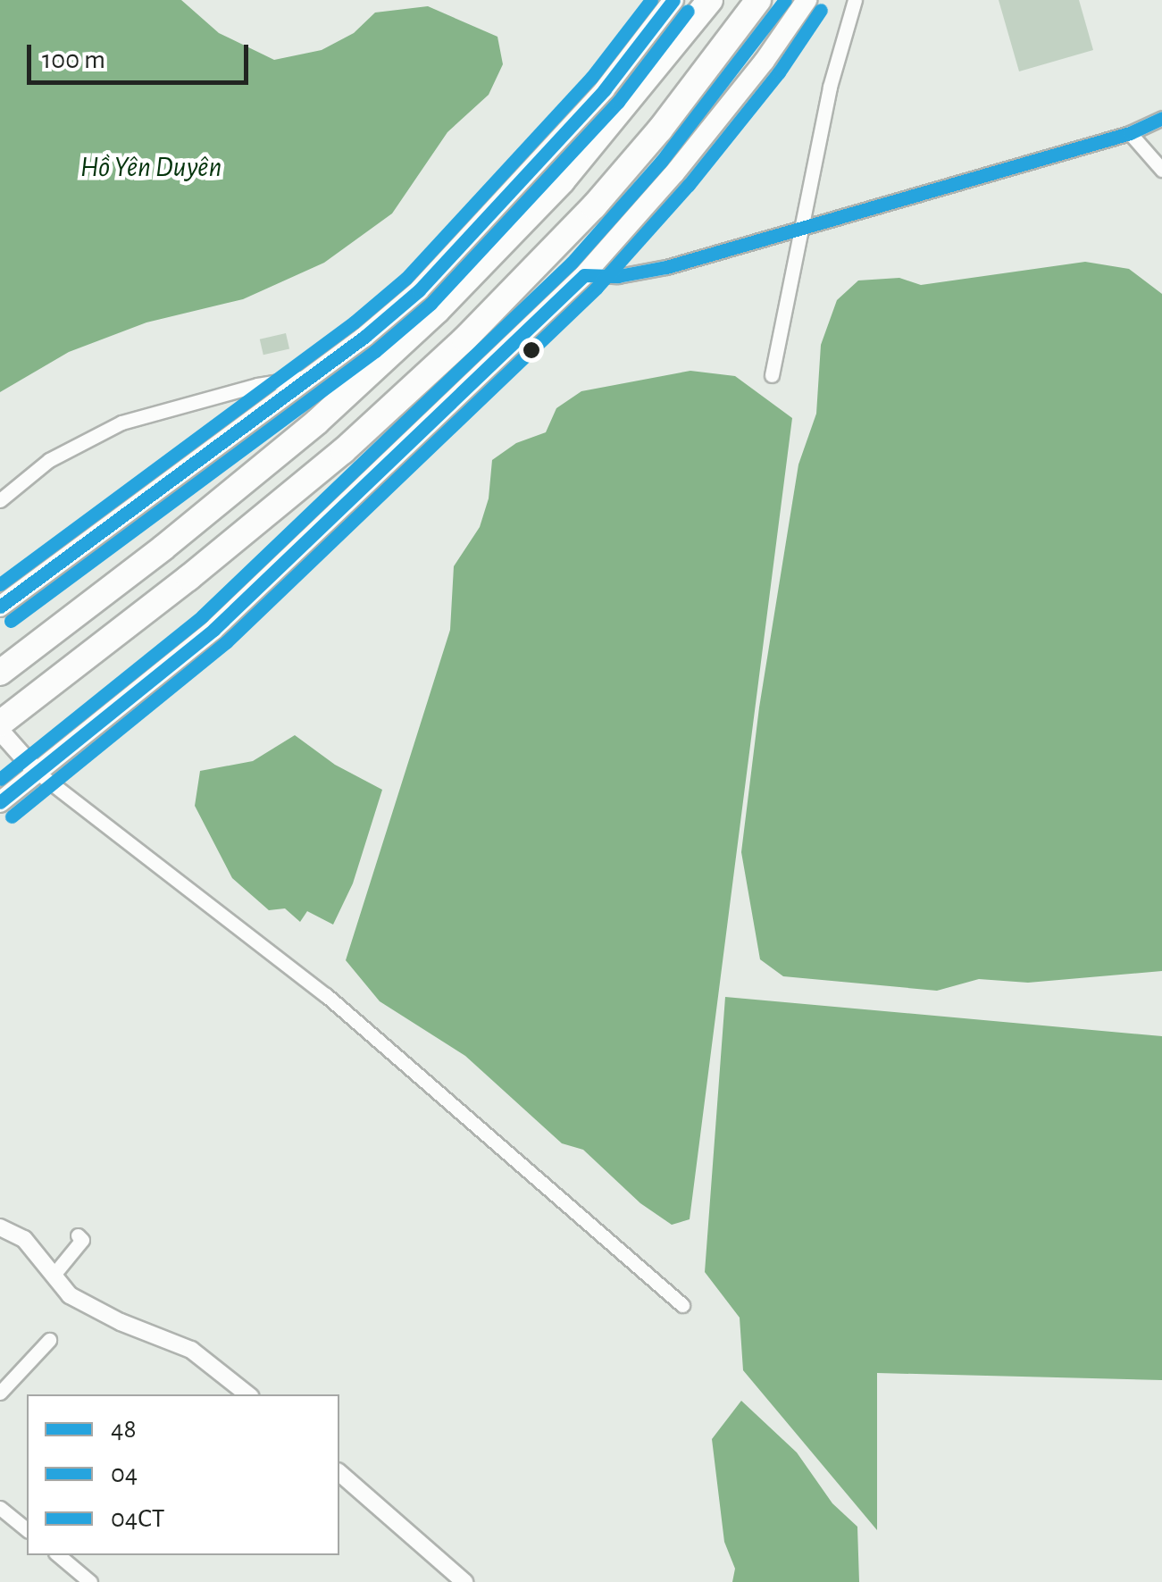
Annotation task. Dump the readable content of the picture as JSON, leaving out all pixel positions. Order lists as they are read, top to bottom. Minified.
{"water":["Hồ Yên Duyên"],"lines":["transit line 48","transit line 04CT","transit line 04"],"legend":["48","04","04CT"],"scale_bar":"100 m"}
